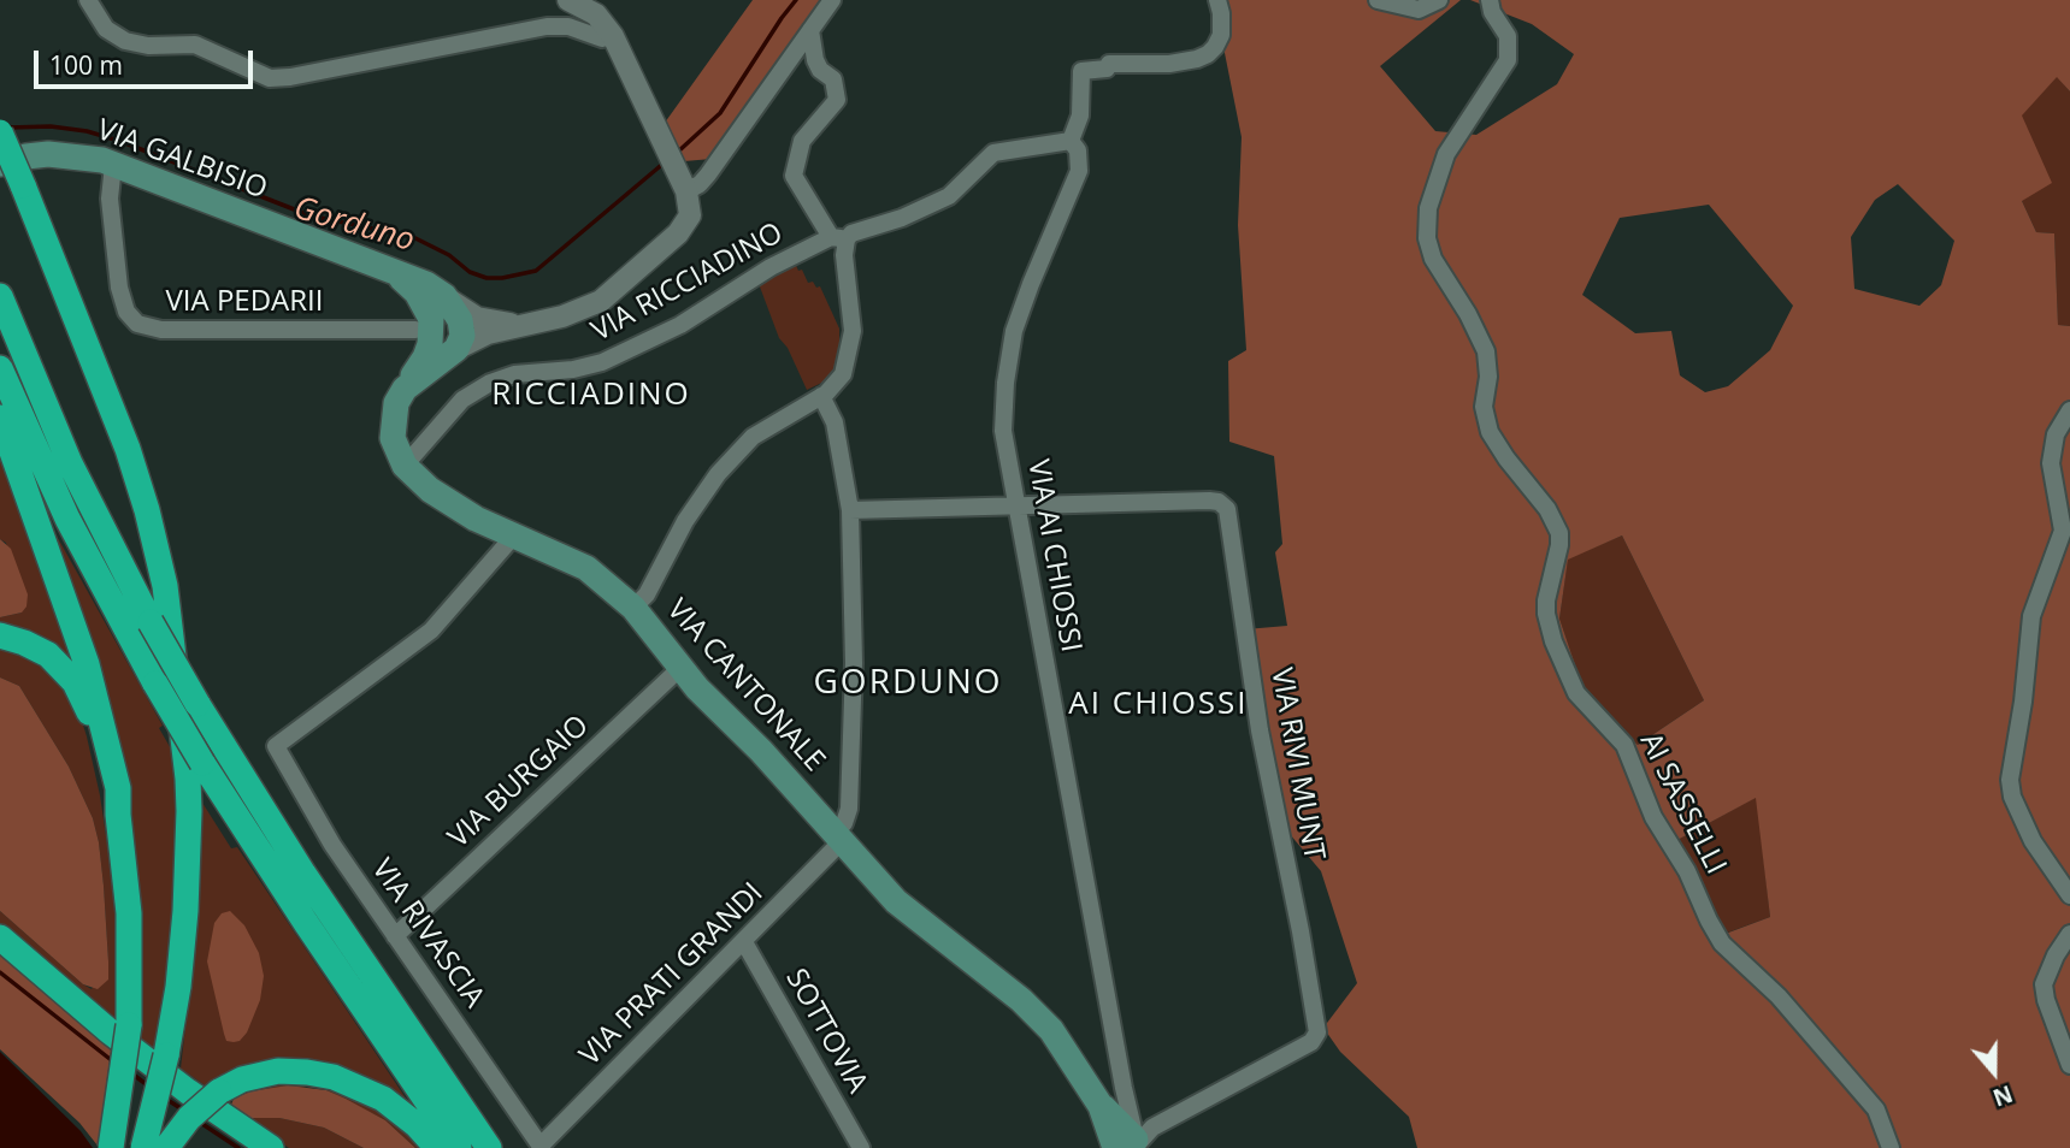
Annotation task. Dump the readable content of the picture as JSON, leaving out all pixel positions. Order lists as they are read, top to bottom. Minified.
{"streets":{"main road":["VIA GALBISIO","VIA CANTONALE"],"street":["VIA RICCIADINO","VIA PEDARII","VIA AI CHIOSSI","VIA RIVI MUNT","VIA BURGAIO","AI SASSELLI","VIA RIVASCIA","VIA PRATI GRANDI","SOTTOVIA"]},"crossings":[["VIA GALBISIO","VIA PEDARII"],["VIA RICCIADINO","VIA AI CHIOSSI"],["VIA RICCIADINO","VIA CANTONALE"],["VIA AI CHIOSSI","VIA CANTONALE"],["VIA AI CHIOSSI","VIA RIVI MUNT"],["VIA CANTONALE","VIA RIVI MUNT"],["VIA CANTONALE","VIA BURGAIO"],["VIA CANTONALE","VIA RIVASCIA"],["VIA CANTONALE","VIA PRATI GRANDI"],["VIA BURGAIO","VIA RIVASCIA"],["VIA RIVASCIA","VIA PRATI GRANDI"],["VIA PRATI GRANDI","SOTTOVIA"]],"districts":["RICCIADINO","GORDUNO","AI CHIOSSI"],"water":["Gorduno"],"scale_bar":"100 m","north":"bottom"}
